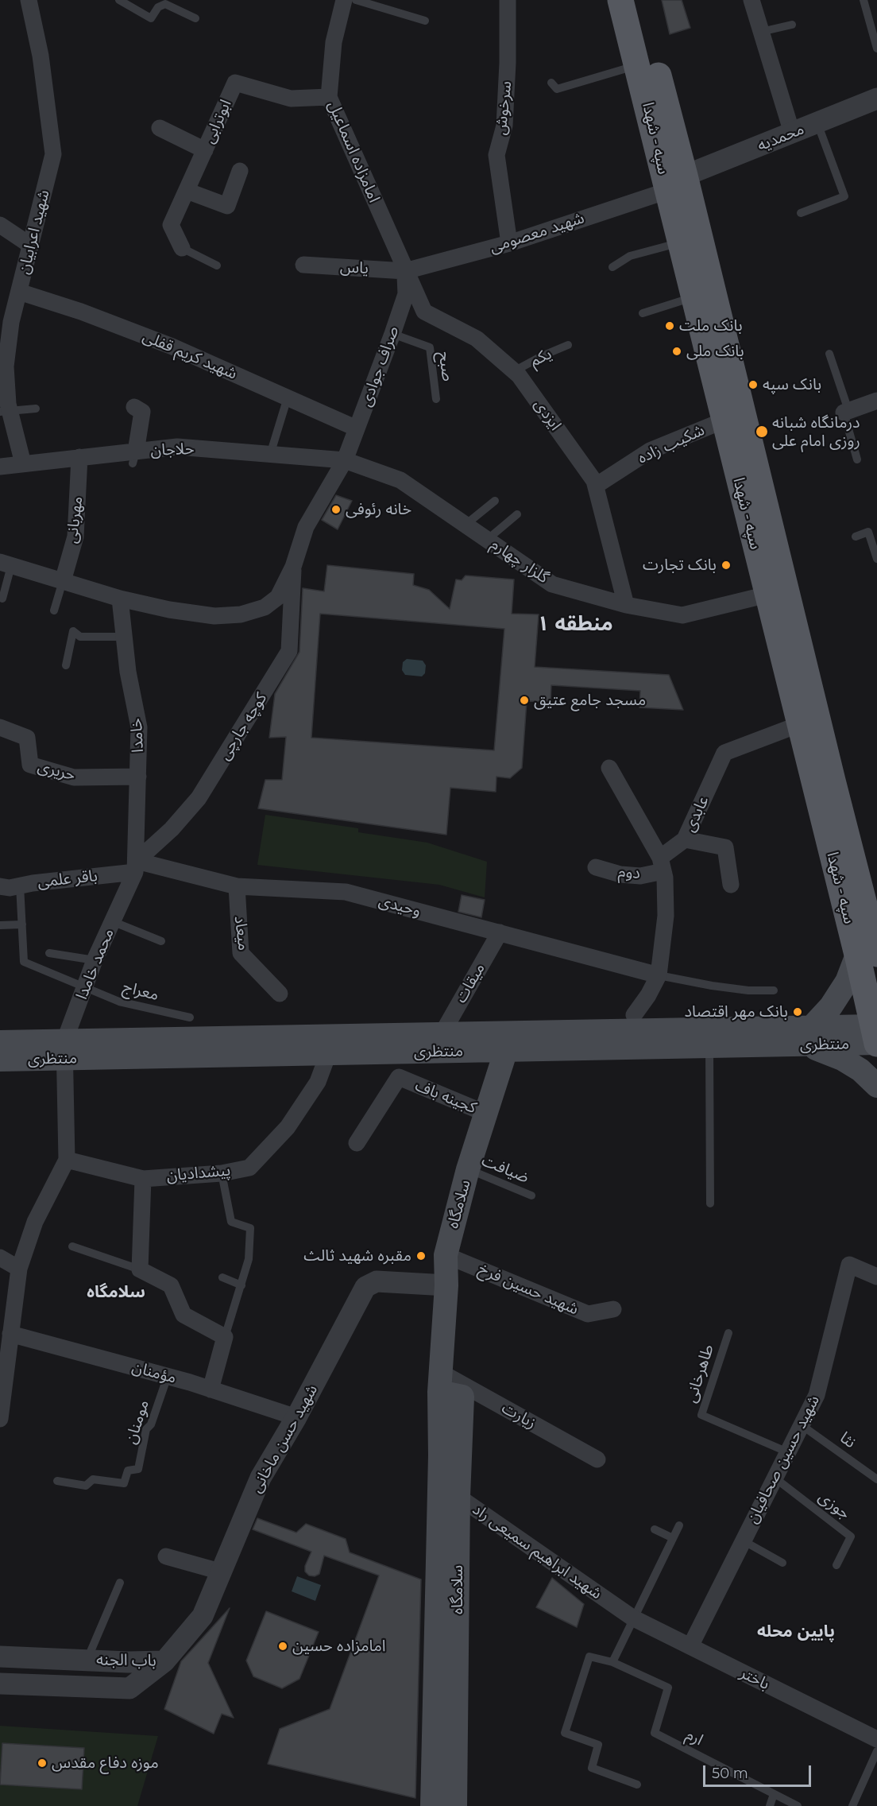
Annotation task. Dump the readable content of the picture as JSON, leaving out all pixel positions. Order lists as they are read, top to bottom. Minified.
{"streets":{"main road":["سپه - شهدا","منتظری","سلامگاه"],"street":["سرخوش","ابوترابی","محمدیه","امامزاده اسماعیل","شهید اعرابیان","شهید معصومی","یاس","شهید کریم قفلی","صراف جوادی","ایزدی","شکیب زاده","حلاجان","مهربانی","گلزار چهارم","کوچه جارچی","خامدا","حریری","عابدی","دوم","باقر علمی","وحیدی","میعاد","محمد خامدا","میقات","کجینه باف","پیشدادیان","شهید حسین فرخ","مؤمنان","زیارت","شهید حسن ماخانی","شهید حسین صحافیان","شهید ابراهیم سمیعی راد","باب الجنه","باختر"],"lane":["یکم","صبح","معراج","ضیافت","طاهرخانی","مومنان","نثا","جوزی","ارم"]},"crossings":[["سرخوش","شهید معصومی"],["ابوترابی","امامزاده اسماعیل"],["محمدیه","سپه - شهدا"],["محمدیه","شهید معصومی"],["سپه - شهدا","شهید معصومی"],["سپه - شهدا","شکیب زاده"],["سپه - شهدا","گلزار چهارم"],["سپه - شهدا","عابدی"],["سپه - شهدا","منتظری"],["امامزاده اسماعیل","شهید معصومی"],["امامزاده اسماعیل","یاس"],["امامزاده اسماعیل","صراف جوادی"],["امامزاده اسماعیل","ایزدی"],["شهید اعرابیان","شهید کریم قفلی"],["شهید اعرابیان","حلاجان"],["شهید معصومی","یاس"],["شهید معصومی","صراف جوادی"],["شهید معصومی","ایزدی"],["یاس","صراف جوادی"],["یاس","ایزدی"],["شهید کریم قفلی","صراف جوادی"],["یکم","ایزدی"],["صراف جوادی","صبح"],["صراف جوادی","ایزدی"],["صراف جوادی","حلاجان"],["صراف جوادی","گلزار چهارم"],["صراف جوادی","کوچه جارچی"],["ایزدی","شکیب زاده"],["ایزدی","گلزار چهارم"],["حلاجان","مهربانی"],["حلاجان","گلزار چهارم"],["کوچه جارچی","خامدا"],["کوچه جارچی","باقر علمی"],["کوچه جارچی","وحیدی"],["کوچه جارچی","محمد خامدا"],["خامدا","حریری"],["خامدا","باقر علمی"],["خامدا","وحیدی"],["خامدا","محمد خامدا"],["عابدی","دوم"],["باقر علمی","وحیدی"],["باقر علمی","محمد خامدا"],["وحیدی","میعاد"],["وحیدی","محمد خامدا"],["وحیدی","میقات"],["محمد خامدا","معراج"],["محمد خامدا","منتظری"],["میقات","منتظری"],["منتظری","پیشدادیان"],["منتظری","سلامگاه"],["کجینه باف","سلامگاه"],["ضیافت","سلامگاه"],["سلامگاه","شهید حسین فرخ"],["سلامگاه","زیارت"],["سلامگاه","شهید حسن ماخانی"],["سلامگاه","شهید ابراهیم سمیعی راد"],["مؤمنان","مومنان"],["مؤمنان","شهید حسن ماخانی"],["طاهرخانی","شهید حسین صحافیان"],["شهید حسن ماخانی","باب الجنه"],["نثا","شهید حسین صحافیان"],["شهید حسین صحافیان","جوزی"],["شهید حسین صحافیان","باختر"],["شهید ابراهیم سمیعی راد","باختر"]],"districts":["منطقه ۱","سلامگاه","پایین محله"],"places":["بانک ملت","بانک ملی","بانک سپه","درمانگاه شبانه روزی امام علی","خانه رئوفی","بانک تجارت","مسجد جامع عتیق","بانک مهر اقتصاد","مقبره شهید ثالث","امامزاده حسین","موزه دفاع مقدس"],"scale_bar":"50 m"}
